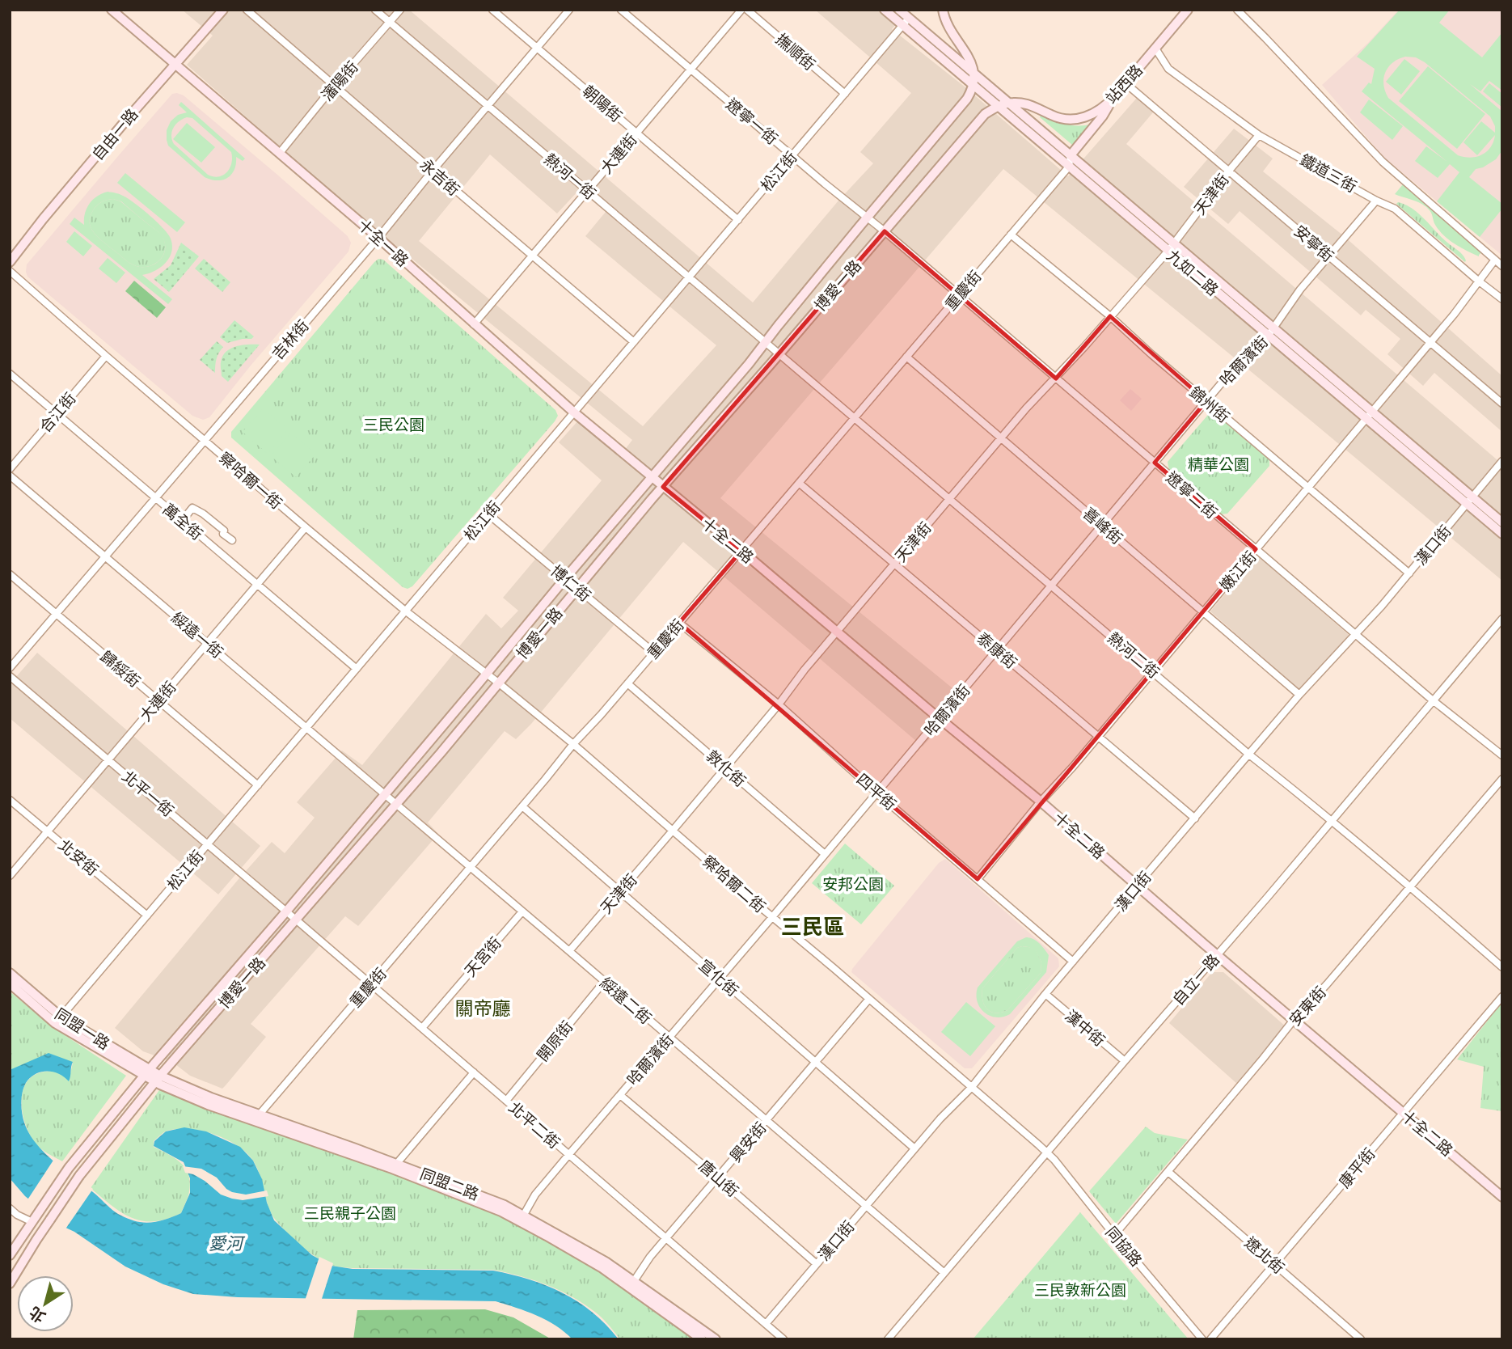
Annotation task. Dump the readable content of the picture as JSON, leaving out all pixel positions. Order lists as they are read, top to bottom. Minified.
{"streets":{"street":["撫順街","瀋陽街","站西路","朝陽街","遼寧一街","自由一路","大連街","松江街","鐵道三街","熱河一街","永吉街","天津街","十全一路","安寧街","九如二路","博愛一路","重慶街","吉林街","哈爾濱街","錦州街","合江街","察哈爾一街","遼寧二街","萬全街","喜峰街","十全二路","漢口街","嫩江街","博仁街","綏遠一街","泰康街","熱河二街","歸綏街","敦化街","四平街","北平一街","北安街","察哈爾二街","天宮街","宣化街","自立一路","綏遠二街","安東街","漢中街","同盟一路","開原街","北平二街","興安街","康平街","唐山街","同盟二路","同協路","遼北街"]},"crossings":[["撫順街","松江街"],["瀋陽街","熱河一街"],["瀋陽街","永吉街"],["瀋陽街","十全一路"],["站西路","鐵道三街"],["站西路","安寧街"],["站西路","九如二路"],["站西路","博愛一路"],["朝陽街","大連街"],["朝陽街","松江街"],["朝陽街","吉林街"],["遼寧一街","大連街"],["遼寧一街","松江街"],["遼寧一街","博愛一路"],["遼寧一街","遼寧二街"],["自由一路","十全一路"],["大連街","熱河一街"],["大連街","永吉街"],["大連街","十全一路"],["大連街","察哈爾一街"],["大連街","萬全街"],["大連街","綏遠一街"],["大連街","歸綏街"],["大連街","北平一街"],["大連街","北安街"],["松江街","熱河一街"],["松江街","永吉街"],["松江街","十全一路"],["松江街","九如二路"],["松江街","察哈爾一街"],["松江街","萬全街"],["松江街","博仁街"],["松江街","綏遠一街"],["松江街","歸綏街"],["松江街","北平一街"],["松江街","北安街"],["松江街","同盟一路"],["鐵道三街","天津街"],["鐵道三街","哈爾濱街"],["鐵道三街","嫩江街"],["熱河一街","博愛一路"],["熱河一街","吉林街"],["熱河一街","熱河二街"],["永吉街","吉林街"],["天津街","安寧街"],["天津街","九如二路"],["天津街","錦州街"],["天津街","遼寧二街"],["天津街","喜峰街"],["天津街","十全二路"],["天津街","泰康街"],["天津街","熱河二街"],["天津街","敦化街"],["天津街","四平街"],["天津街","察哈爾二街"],["天津街","宣化街"],["天津街","綏遠二街"],["十全一路","博愛一路"],["十全一路","吉林街"],["十全一路","十全二路"],["安寧街","哈爾濱街"],["安寧街","嫩江街"],["九如二路","博愛一路"],["九如二路","重慶街"],["九如二路","哈爾濱街"],["九如二路","漢口街"],["九如二路","嫩江街"],["博愛一路","察哈爾一街"],["博愛一路","遼寧二街"],["博愛一路","十全二路"],["博愛一路","博仁街"],["博愛一路","綏遠一街"],["博愛一路","熱河二街"],["博愛一路","北平一街"],["博愛一路","察哈爾二街"],["博愛一路","綏遠二街"],["博愛一路","同盟一路"],["博愛一路","北平二街"],["博愛一路","同盟二路"],["重慶街","錦州街"],["重慶街","遼寧二街"],["重慶街","喜峰街"],["重慶街","十全二路"],["重慶街","博仁街"],["重慶街","泰康街"],["重慶街","熱河二街"],["重慶街","敦化街"],["重慶街","四平街"],["重慶街","察哈爾二街"],["重慶街","宣化街"],["重慶街","綏遠二街"],["重慶街","北平二街"],["重慶街","同盟二路"],["吉林街","察哈爾一街"],["吉林街","萬全街"],["吉林街","綏遠一街"],["吉林街","歸綏街"],["哈爾濱街","錦州街"],["哈爾濱街","遼寧二街"],["哈爾濱街","喜峰街"],["哈爾濱街","十全二路"],["哈爾濱街","泰康街"],["哈爾濱街","熱河二街"],["哈爾濱街","敦化街"],["哈爾濱街","四平街"],["哈爾濱街","察哈爾二街"],["哈爾濱街","宣化街"],["哈爾濱街","綏遠二街"],["哈爾濱街","北平二街"],["哈爾濱街","唐山街"],["哈爾濱街","同盟二路"],["錦州街","漢口街"],["錦州街","嫩江街"],["合江街","察哈爾一街"],["合江街","萬全街"],["察哈爾一街","察哈爾二街"],["遼寧二街","漢口街"],["遼寧二街","嫩江街"],["遼寧二街","自立一路"],["喜峰街","漢口街"],["喜峰街","嫩江街"],["十全二路","漢口街"],["十全二路","嫩江街"],["十全二路","自立一路"],["十全二路","安東街"],["十全二路","康平街"],["漢口街","泰康街"],["漢口街","熱河二街"],["漢口街","四平街"],["漢口街","察哈爾二街"],["漢口街","宣化街"],["漢口街","綏遠二街"],["漢口街","漢中街"],["漢口街","北平二街"],["漢口街","唐山街"],["嫩江街","泰康街"],["嫩江街","熱河二街"],["嫩江街","四平街"],["綏遠一街","綏遠二街"],["熱河二街","自立一路"],["熱河二街","安東街"],["北平一街","北平二街"],["察哈爾二街","自立一路"],["察哈爾二街","興安街"],["察哈爾二街","同協路"],["天宮街","綏遠二街"],["天宮街","北平二街"],["宣化街","興安街"],["自立一路","綏遠二街"],["自立一路","漢中街"],["自立一路","同協路"],["綏遠二街","開原街"],["綏遠二街","興安街"],["安東街","同協路"],["安東街","遼北街"],["同盟一路","同盟二路"],["開原街","北平二街"],["北平二街","興安街"],["興安街","唐山街"],["興安街","同盟二路"],["康平街","遼北街"]],"districts":["三民區","關帝廳"],"water":["愛河"],"parks":["三民公園","精華公園","安邦公園","三民親子公園","三民敦新公園"],"north":"bottom left"}
